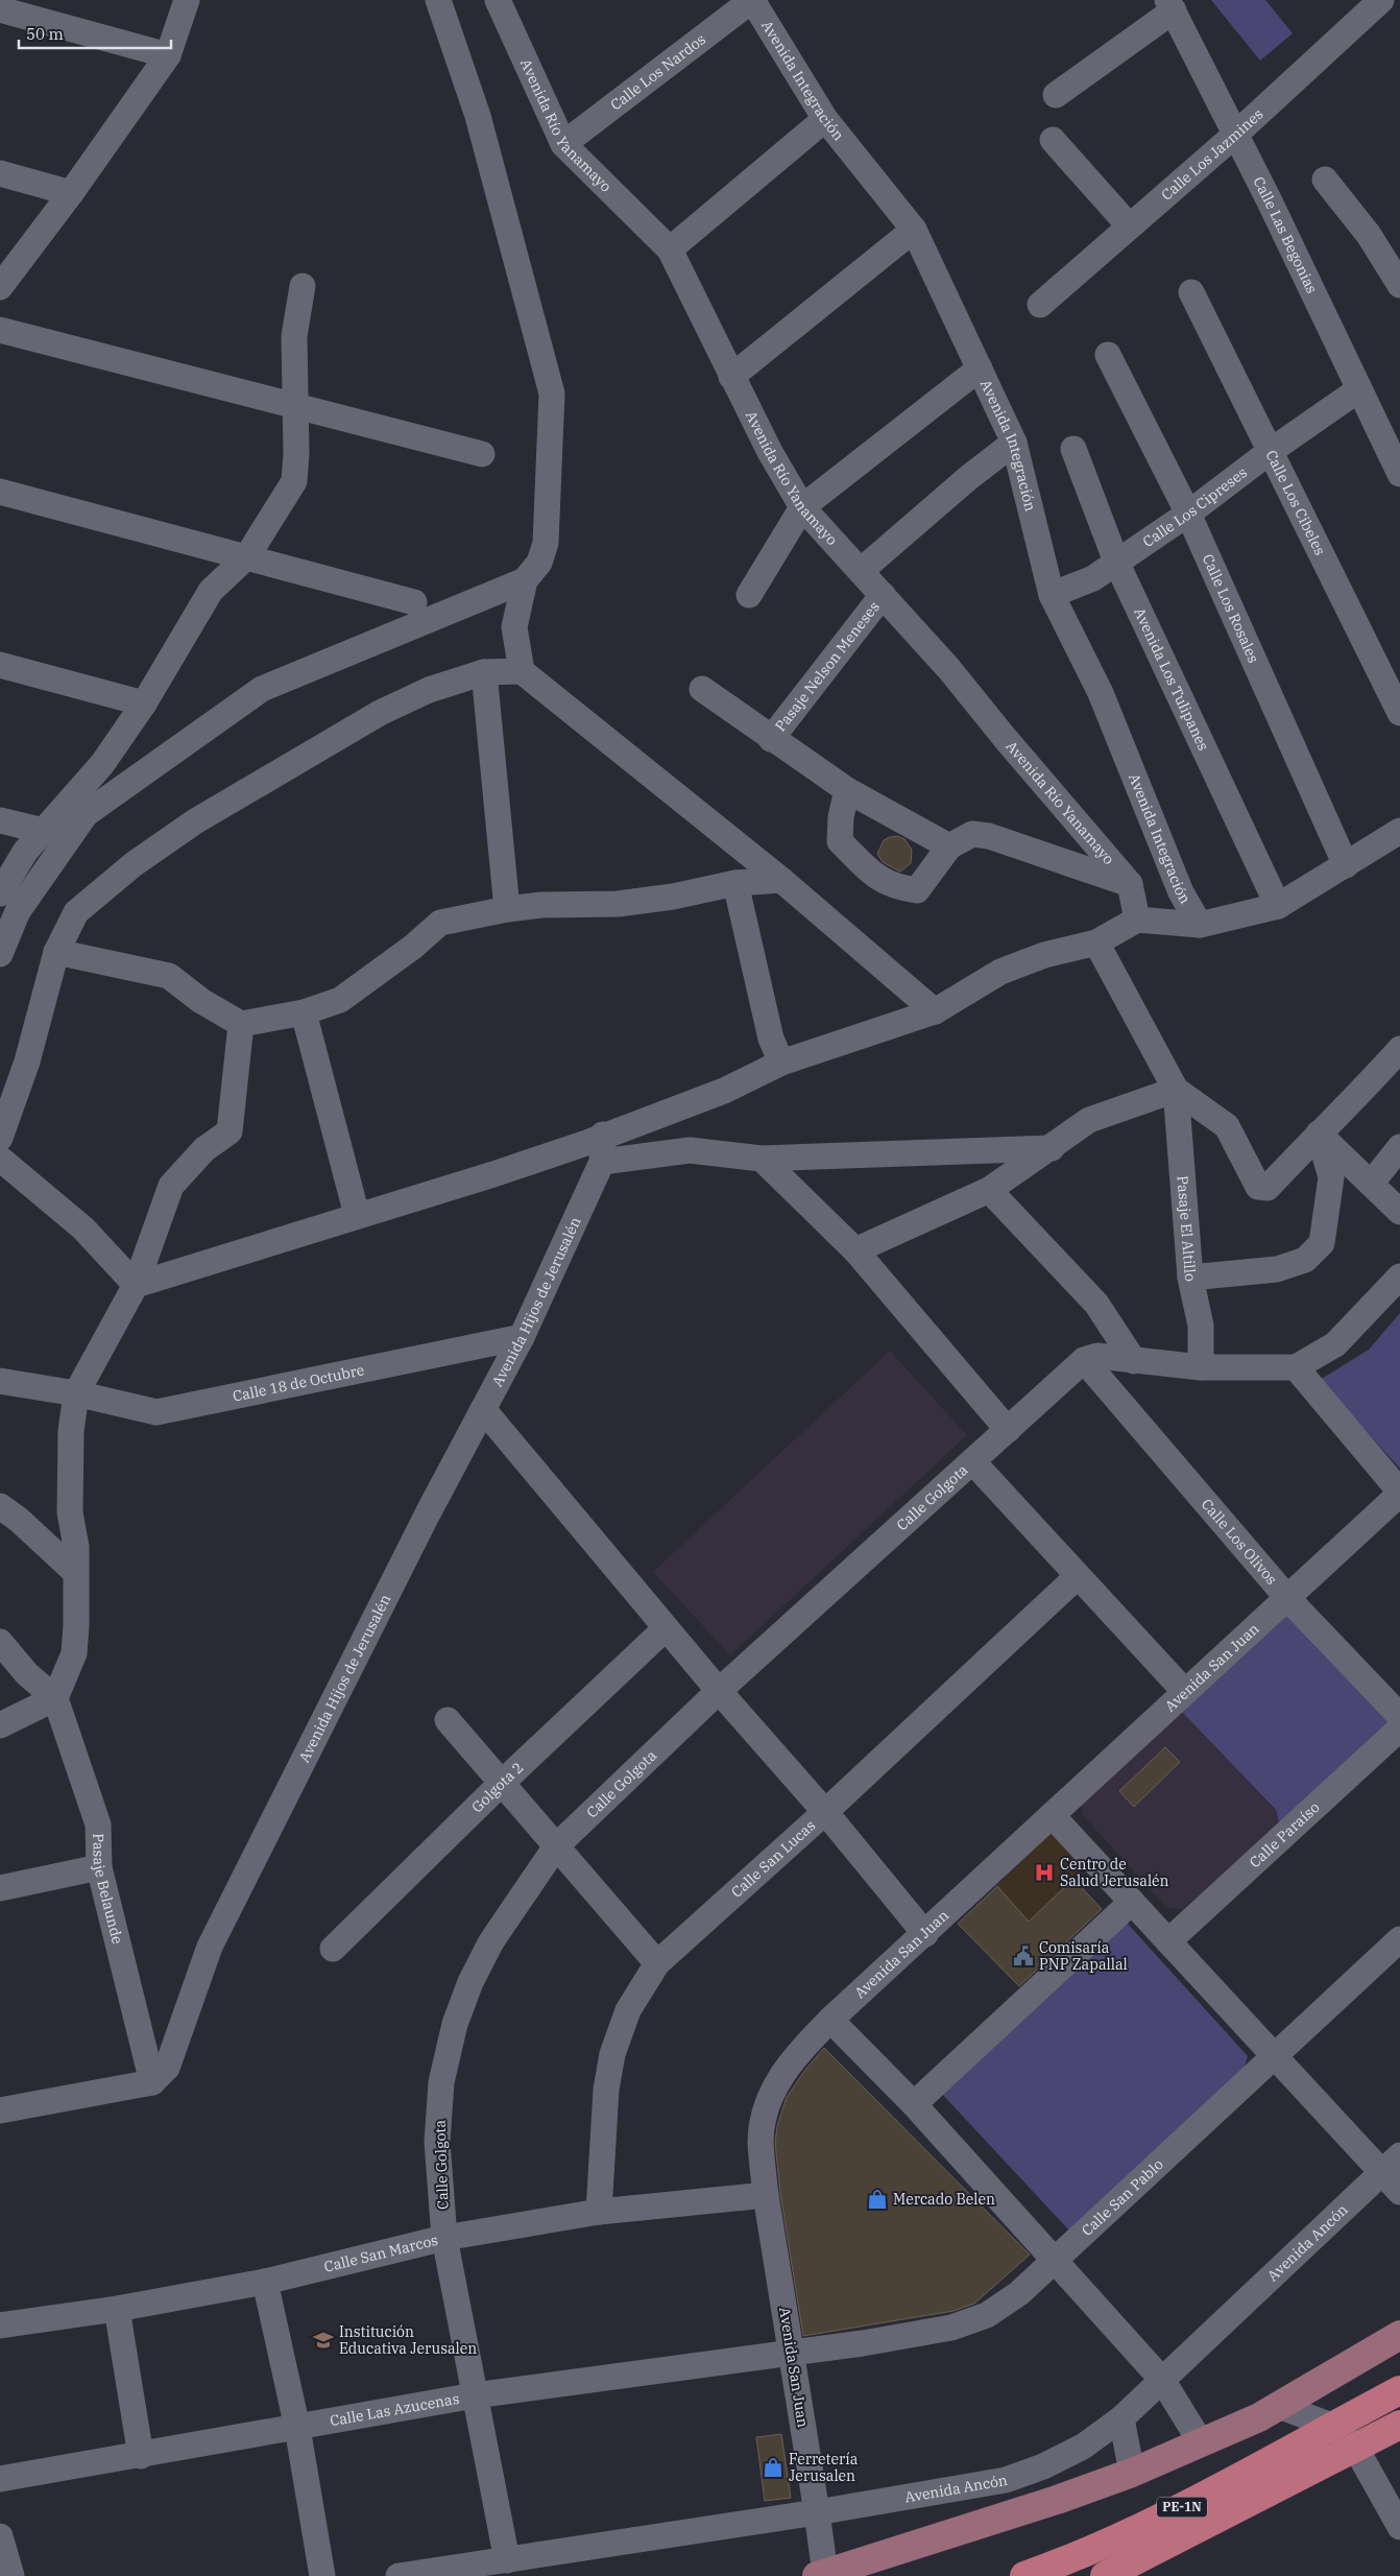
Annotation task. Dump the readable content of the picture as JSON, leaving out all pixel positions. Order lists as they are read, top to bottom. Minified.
{"streets":{"highway":["PE-1N"],"street":["Calle Los Nardos","Avenida Integración","Avenida Río Yanamayo","Calle Los Jazmines","Calle Las Begonias","Calle Los Cibeles","Calle Los Cipreses","Calle Los Rosales","Pasaje Nelson Meneses","Avenida Los Tulipanes","Pasaje El Altillo","Avenida Hijos de Jerusalén","Calle 18 de Octubre","Calle Golgota","Calle Los Olivos","Avenida San Juan","Golgota 2","Calle Paraíso","Calle San Lucas","Pasaje Belaunde","Calle San Pablo","Avenida Ancón","Calle San Marcos","Calle Las Azucenas"]},"crossings":[["Calle Los Nardos","Avenida Integración"],["Calle Los Nardos","Avenida Río Yanamayo"],["Avenida Integración","Calle Los Cipreses"],["Avenida Río Yanamayo","Pasaje Nelson Meneses"],["Calle Los Jazmines","Calle Las Begonias"],["Calle Las Begonias","Calle Los Cipreses"],["Calle Los Cibeles","Calle Los Cipreses"],["Calle Los Cipreses","Calle Los Rosales"],["Calle Los Cipreses","Avenida Los Tulipanes"],["Avenida Hijos de Jerusalén","Calle 18 de Octubre"],["Avenida Hijos de Jerusalén","Pasaje Belaunde"],["Calle Golgota","Calle Los Olivos"],["Calle Golgota","Avenida Ancón"],["Calle Golgota","Calle San Marcos"],["Calle Golgota","Calle Las Azucenas"],["Calle Los Olivos","Avenida San Juan"],["Avenida San Juan","Calle San Pablo"],["Avenida San Juan","Avenida Ancón"],["Avenida San Juan","Calle San Marcos"],["Avenida San Juan","Calle Las Azucenas"],["Calle San Lucas","Calle San Marcos"],["Calle San Pablo","Calle Las Azucenas"]],"places":{"hospital":["Centro de Salud Jerusalén"],"public building":["Comisaría PNP Zapallal"],"shop":["Mercado Belen","Ferretería Jerusalen"],"school or university":["Institución Educativa Jerusalen"]},"scale_bar":"50 m"}
